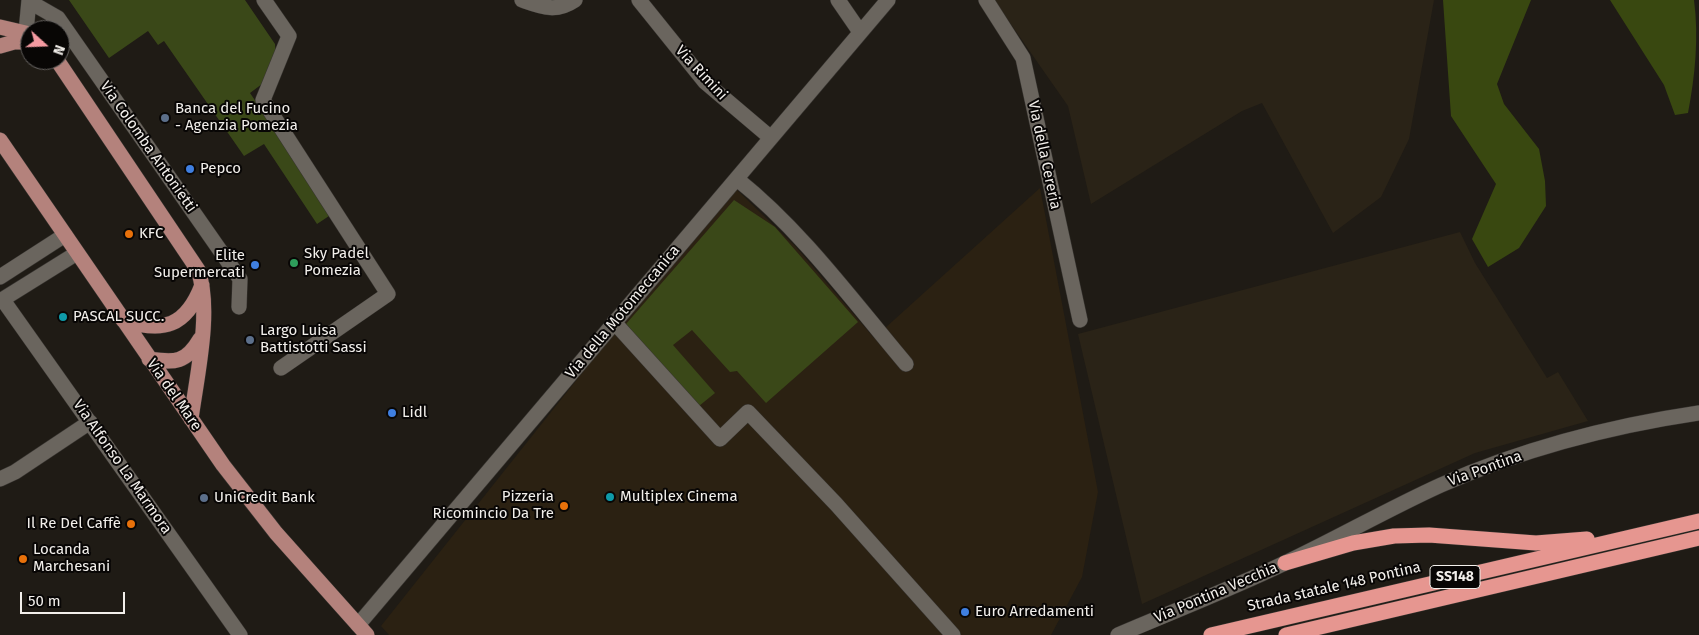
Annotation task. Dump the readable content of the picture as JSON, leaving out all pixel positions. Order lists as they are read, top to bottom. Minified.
{"streets":{"highway":["SS148","Strada statale 148 Pontina"],"main road":["Via del Mare"],"street":["Via Rimini","Via Colomba Antonietti","Via della Cereria","Via della Motomeccanica","Via Alfonso La Marmora","Via Pontina","Via Pontina Vecchia"]},"crossings":[["Via Rimini","Via della Motomeccanica"],["Via della Motomeccanica","Via del Mare"],["Via Pontina","Via Pontina Vecchia"]],"places":["Banca del Fucino - Agenzia Pomezia","Pepco","KFC","Sky Padel Pomezia","Elite Supermercati","PASCAL SUCC.","Largo Luisa Battistotti Sassi","Lidl","Multiplex Cinema","UniCredit Bank","Pizzeria Ricomincio Da Tre","Il Re Del Caffè","Locanda Marchesani","Euro Arredamenti"],"scale_bar":"50 m","north":"right"}
